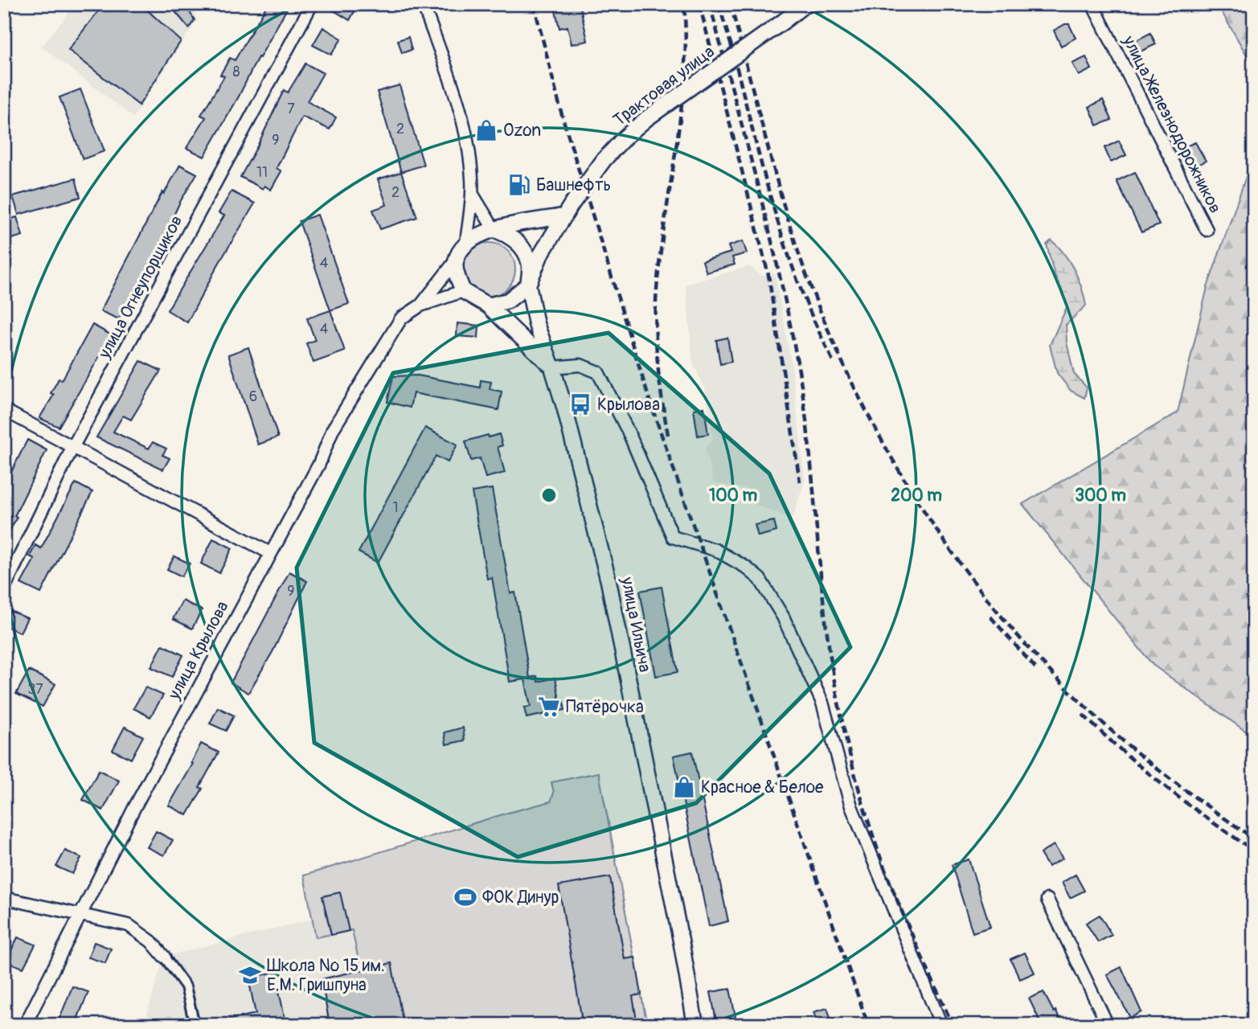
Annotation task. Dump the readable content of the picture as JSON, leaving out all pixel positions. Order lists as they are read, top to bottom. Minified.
{"streets":{"street":["Трактовая улица","улица Железнодорожников","улица Огнеупорщиков","улица Ильича","улица Крылова"]},"crossings":[["Трактовая улица","улица Ильича"]],"places":{"shop":["Ozon","Красное & Белое"],"fuel station":["Башнефть"],"bus stop":["Крылова"],"supermarket":["Пятёрочка"],"sports":["ФОК Динур"],"school or university":["Школа № 15 им. Е.М. Гришпуна"]},"house_numbers":["8","7","2","9","11","2","4","4","6","1","9","37"],"rings":["100 m","200 m","300 m"]}
